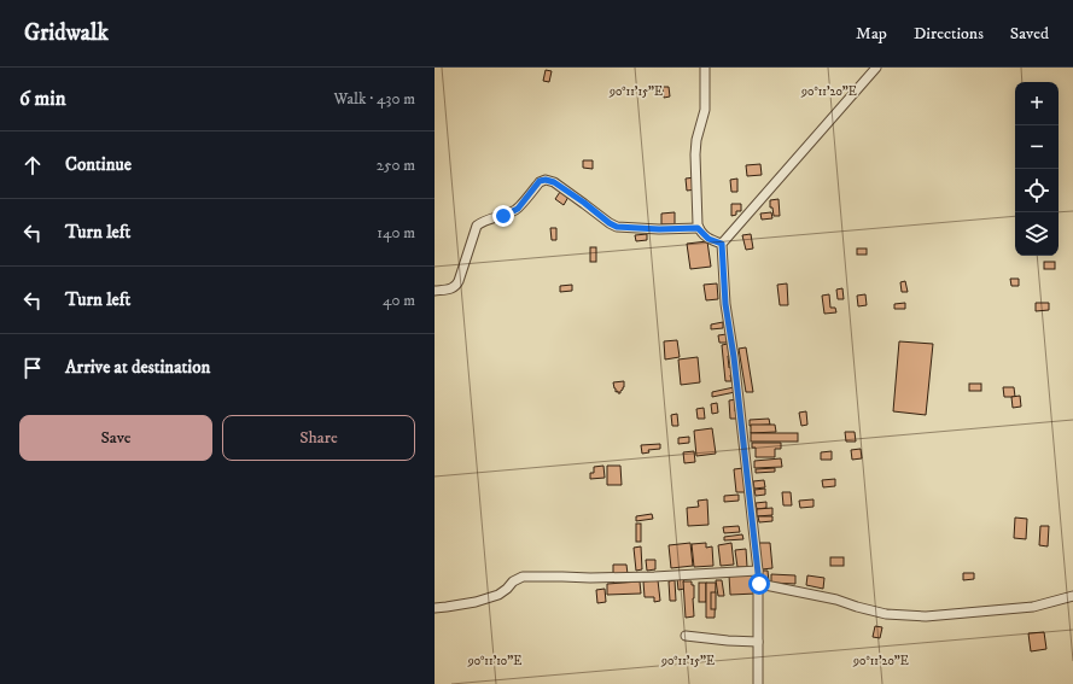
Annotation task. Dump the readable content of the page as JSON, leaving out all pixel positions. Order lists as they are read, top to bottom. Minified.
{"page":{"header":"Gridwalk","nav":["Map","Directions","Saved"],"heading":["6 min","Walk · 430 m"],"map_buttons":["+","−"],"list":[["Continue","250 m"],["Turn left","140 m"],["Turn left","40 m"],"Arrive at destination"],"buttons":["Save","Share"]},"coordinates":["90°11'15\"E","90°11'20\"E","90°11'10\"E"]}
